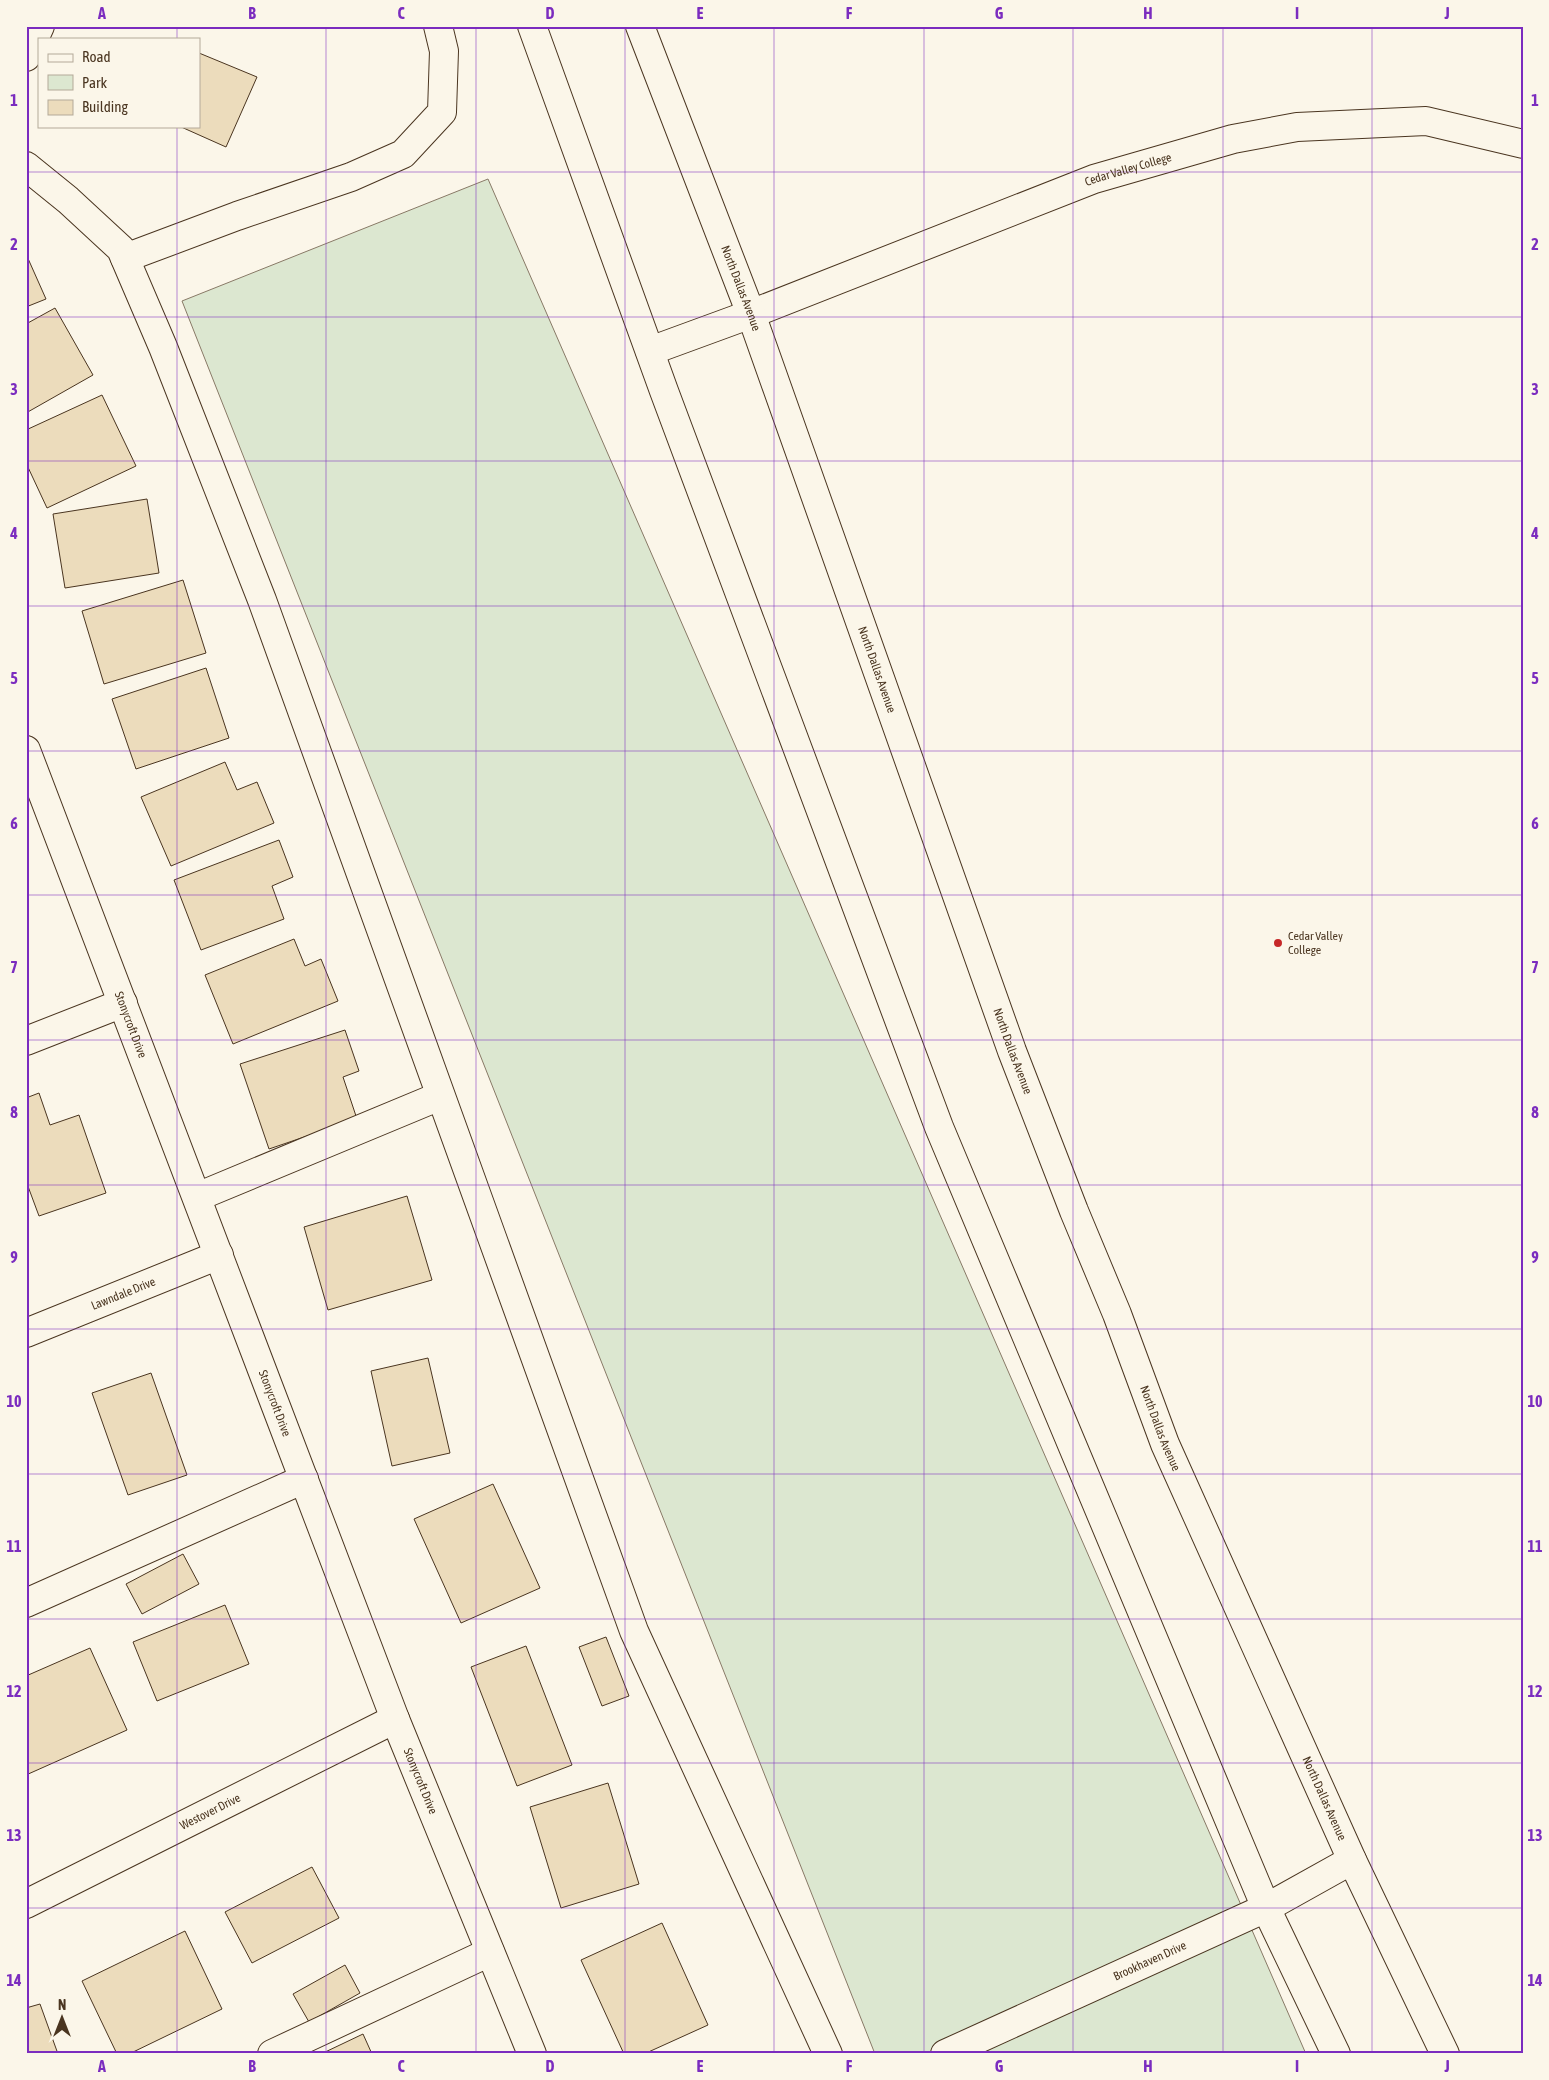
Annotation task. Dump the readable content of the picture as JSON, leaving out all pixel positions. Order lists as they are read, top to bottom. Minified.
{"streets":{"main road":["Cedar Valley College","North Dallas Avenue","Stonycroft Drive","Lawndale Drive","Westover Drive","Brookhaven Drive"]},"crossings":[["Cedar Valley College","North Dallas Avenue"],["North Dallas Avenue","Brookhaven Drive"],["Stonycroft Drive","Lawndale Drive"],["Stonycroft Drive","Westover Drive"]],"places":["Cedar Valley College"],"legend":["Road","Park","Building"],"north":"top","grid":{"columns":["A","B","C","D","E","F","G","H","I","J"],"rows":["1","2","3","4","5","6","7","8","9","10","11","12","13","14"]}}
